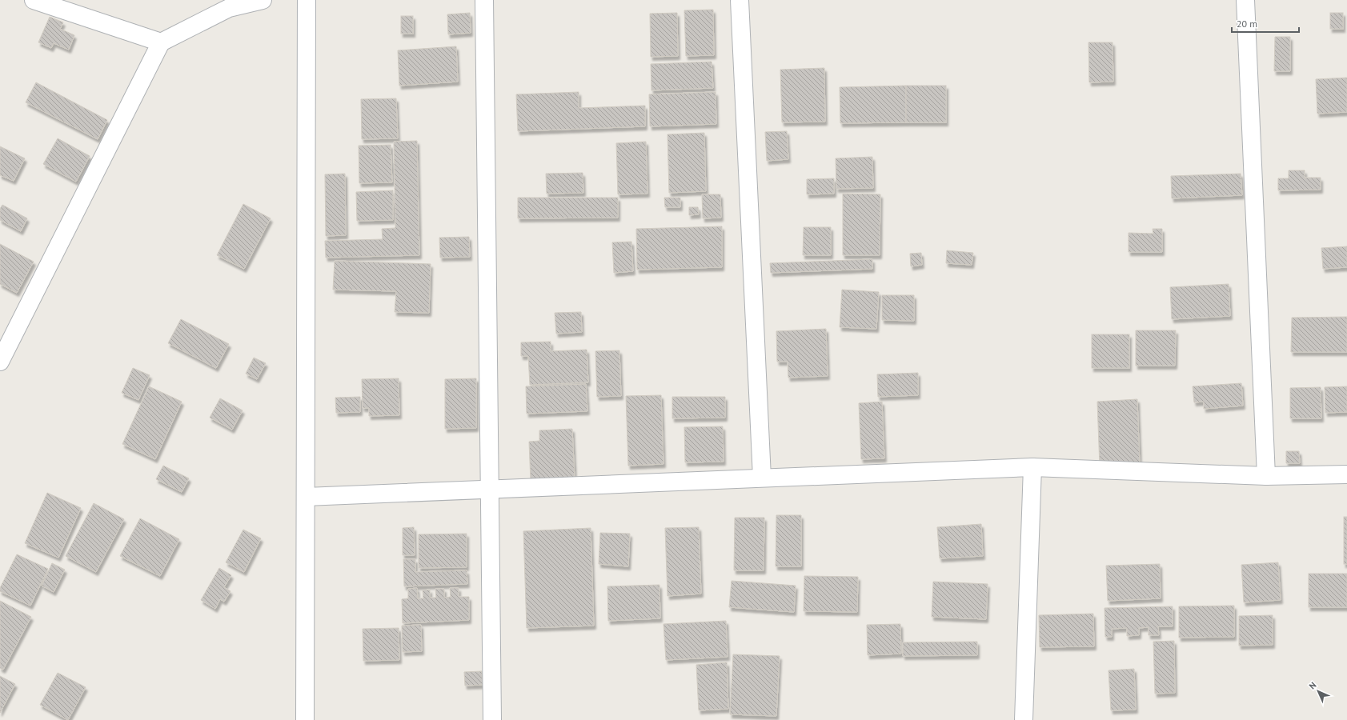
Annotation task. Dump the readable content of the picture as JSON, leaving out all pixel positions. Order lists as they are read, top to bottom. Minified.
{"scale_bar":"20 m","north":"top left"}
